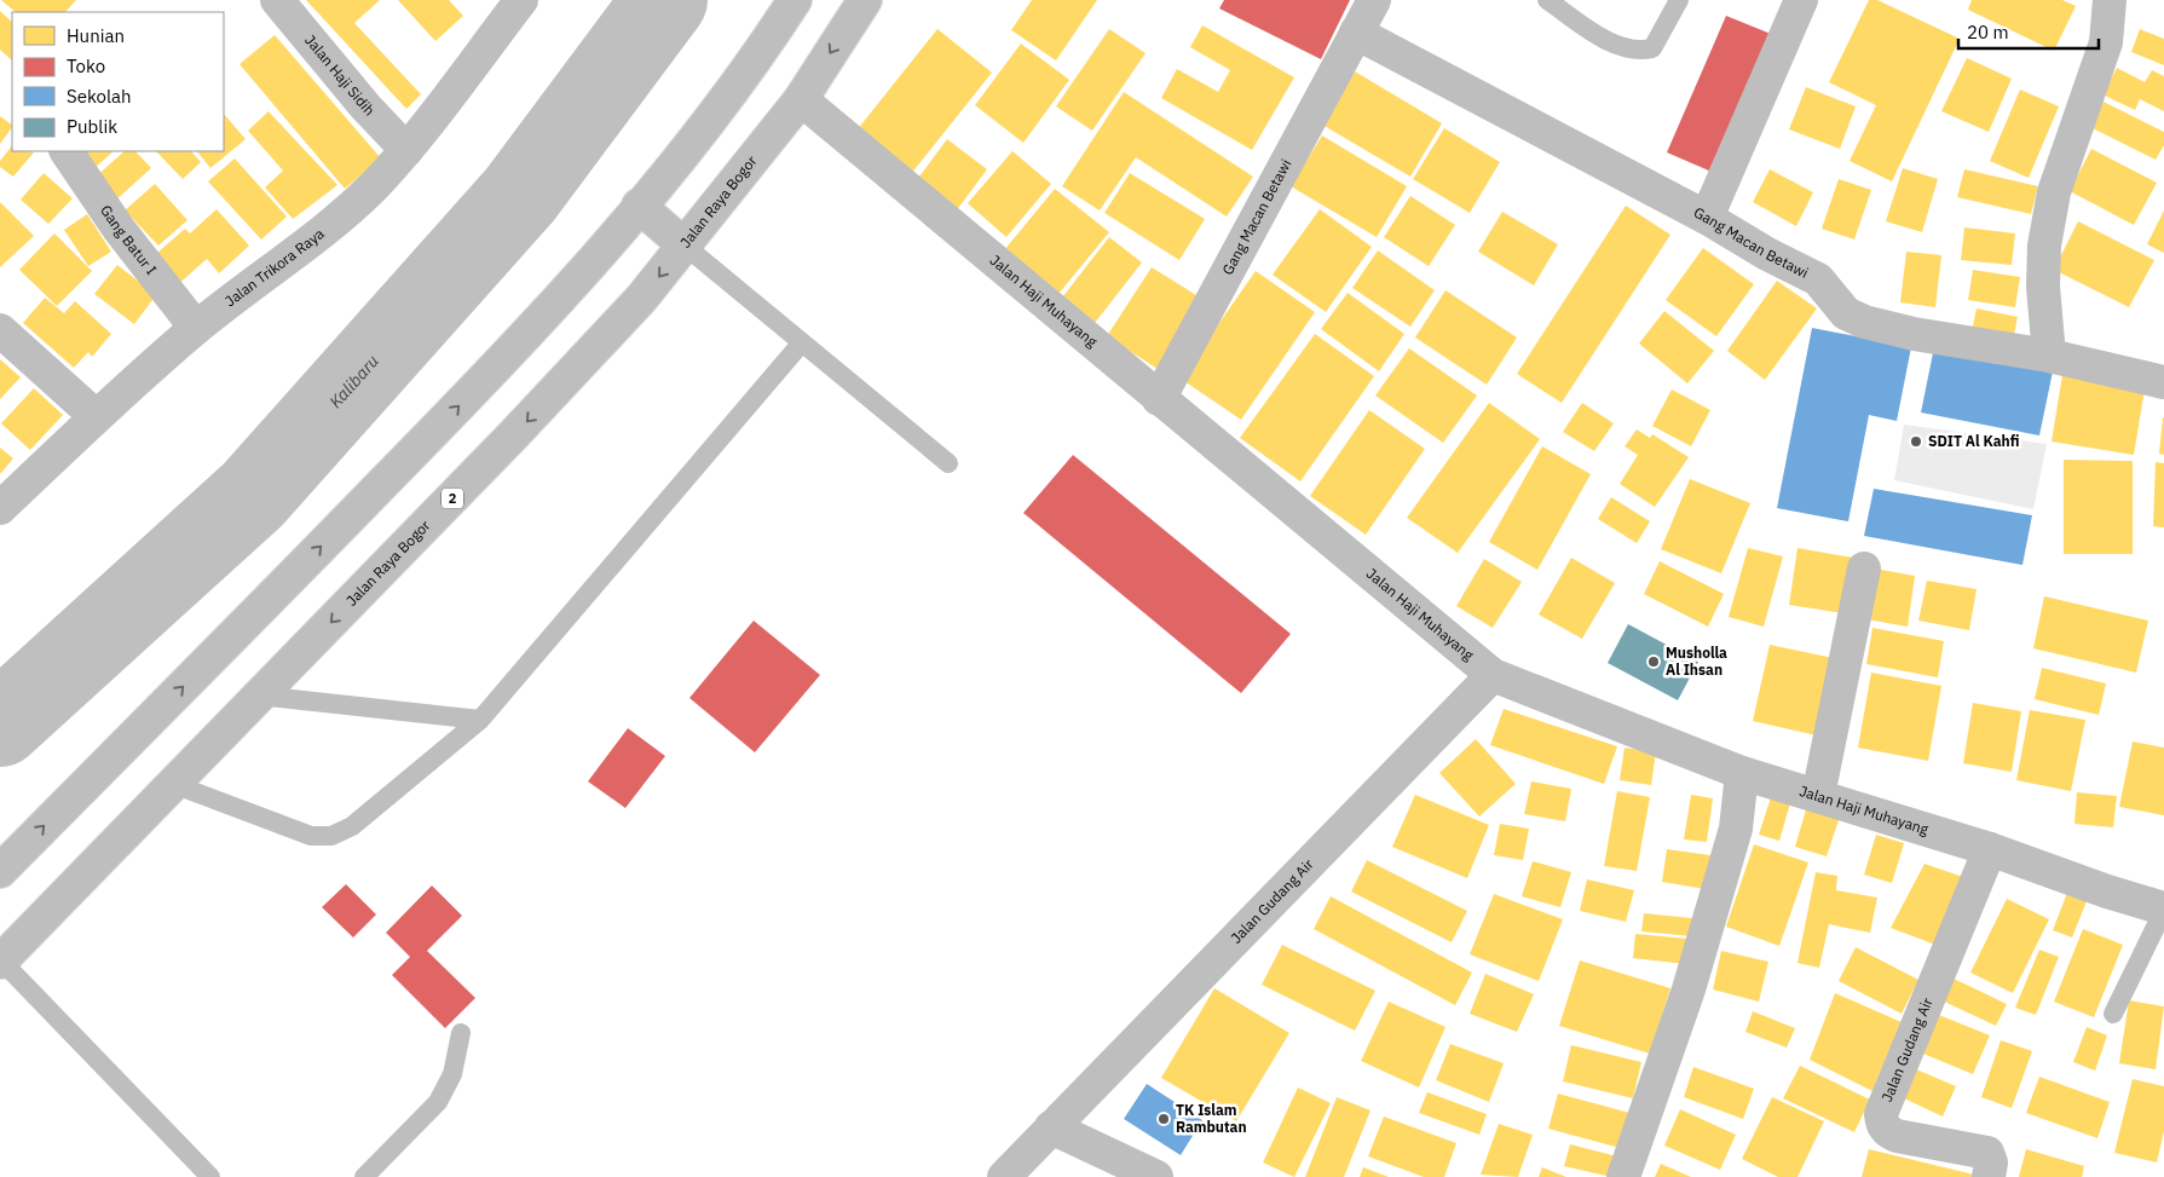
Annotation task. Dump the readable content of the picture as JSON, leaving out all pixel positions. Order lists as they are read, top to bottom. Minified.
{"streets":{"main road":["Jalan Haji Sidih","Jalan Raya Bogor","Gang Macan Betawi","Gang Batur I","Jalan Trikora Raya","Jalan Haji Muhayang","2","Jalan Gudang Air"]},"crossings":[["Jalan Haji Sidih","Jalan Trikora Raya"],["Jalan Raya Bogor","Jalan Haji Muhayang"],["Gang Macan Betawi","Jalan Haji Muhayang"],["Gang Batur I","Jalan Trikora Raya"],["Jalan Haji Muhayang","Jalan Gudang Air"]],"water":["Kalibaru"],"places":["SDIT Al Kahfi","Musholla Al Ihsan","TK Islam Rambutan"],"legend":["Hunian","Toko","Sekolah","Publik"],"scale_bar":"20 m"}
